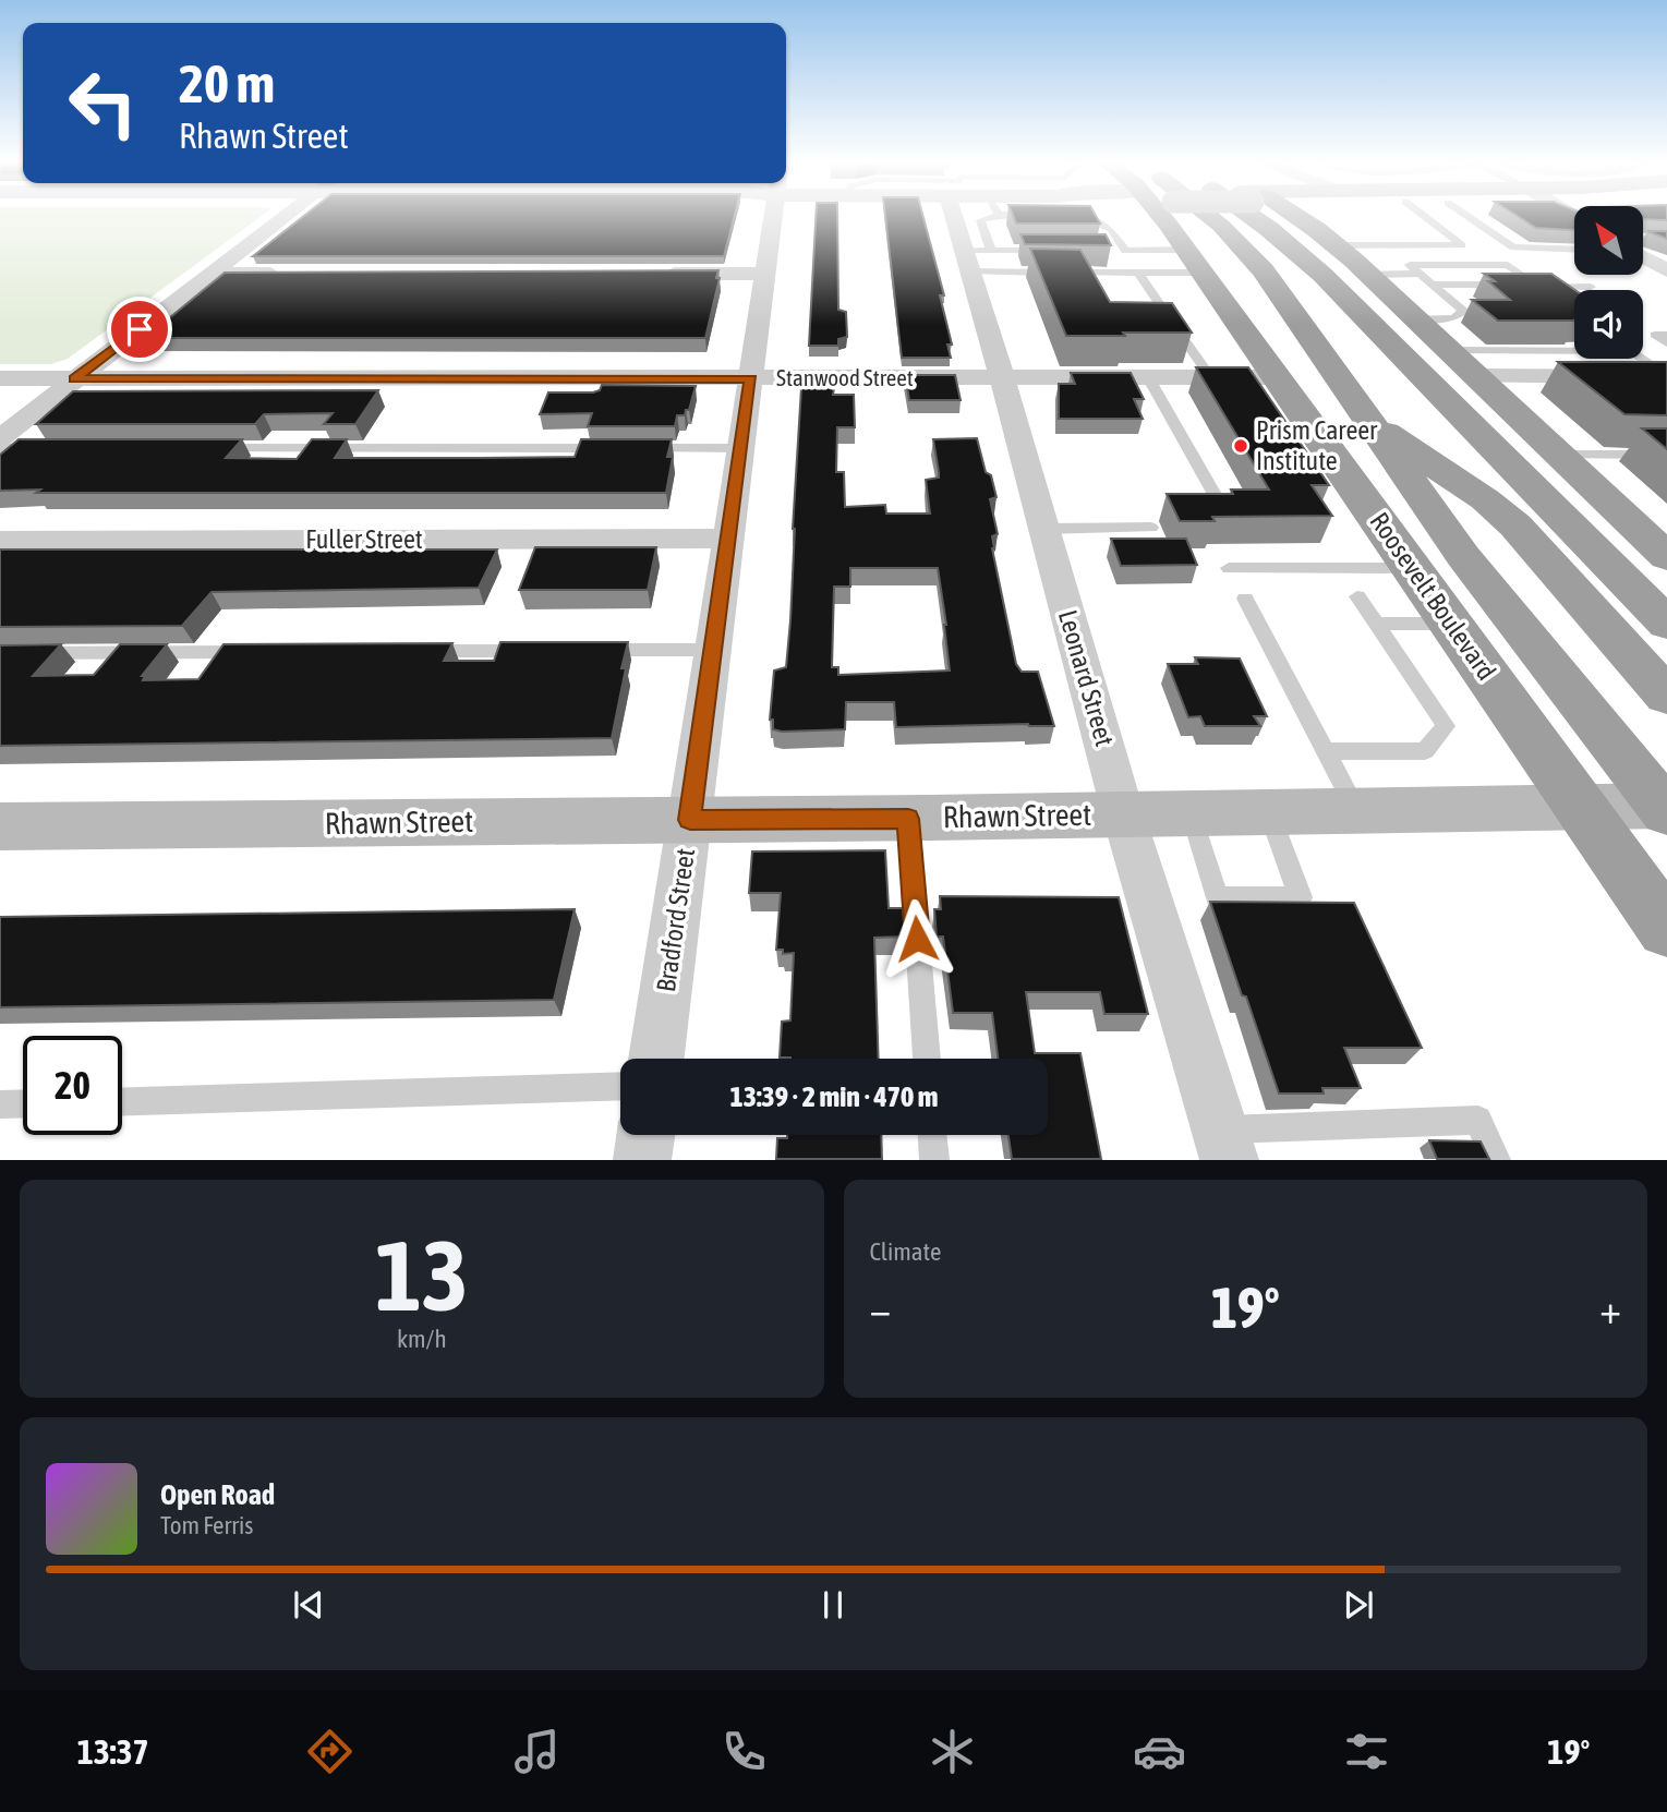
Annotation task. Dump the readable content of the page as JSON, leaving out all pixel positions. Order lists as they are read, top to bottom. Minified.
{"streets":{"highway":["Roosevelt Boulevard"],"main road":["Rhawn Street"],"street":["Stanwood Street","Fuller Street","Leonard Street","Bradford Street"]},"crossings":[["Stanwood Street","Roosevelt Boulevard"],["Stanwood Street","Leonard Street"],["Stanwood Street","Bradford Street"],["Fuller Street","Bradford Street"],["Roosevelt Boulevard","Rhawn Street"],["Leonard Street","Rhawn Street"],["Rhawn Street","Bradford Street"]],"places":["Prism Career Institute"],"north":"top left","page":{"turn":["20 m","Rhawn Street"],"limit":"20","trip":"13:39 · 2 min · 470 m","tile":[["13","km/h"],"Climate"],"heat":["−","19°","+"],"song":["Open Road","Tom Ferris"],"tabs":["13:37","19°"]}}
